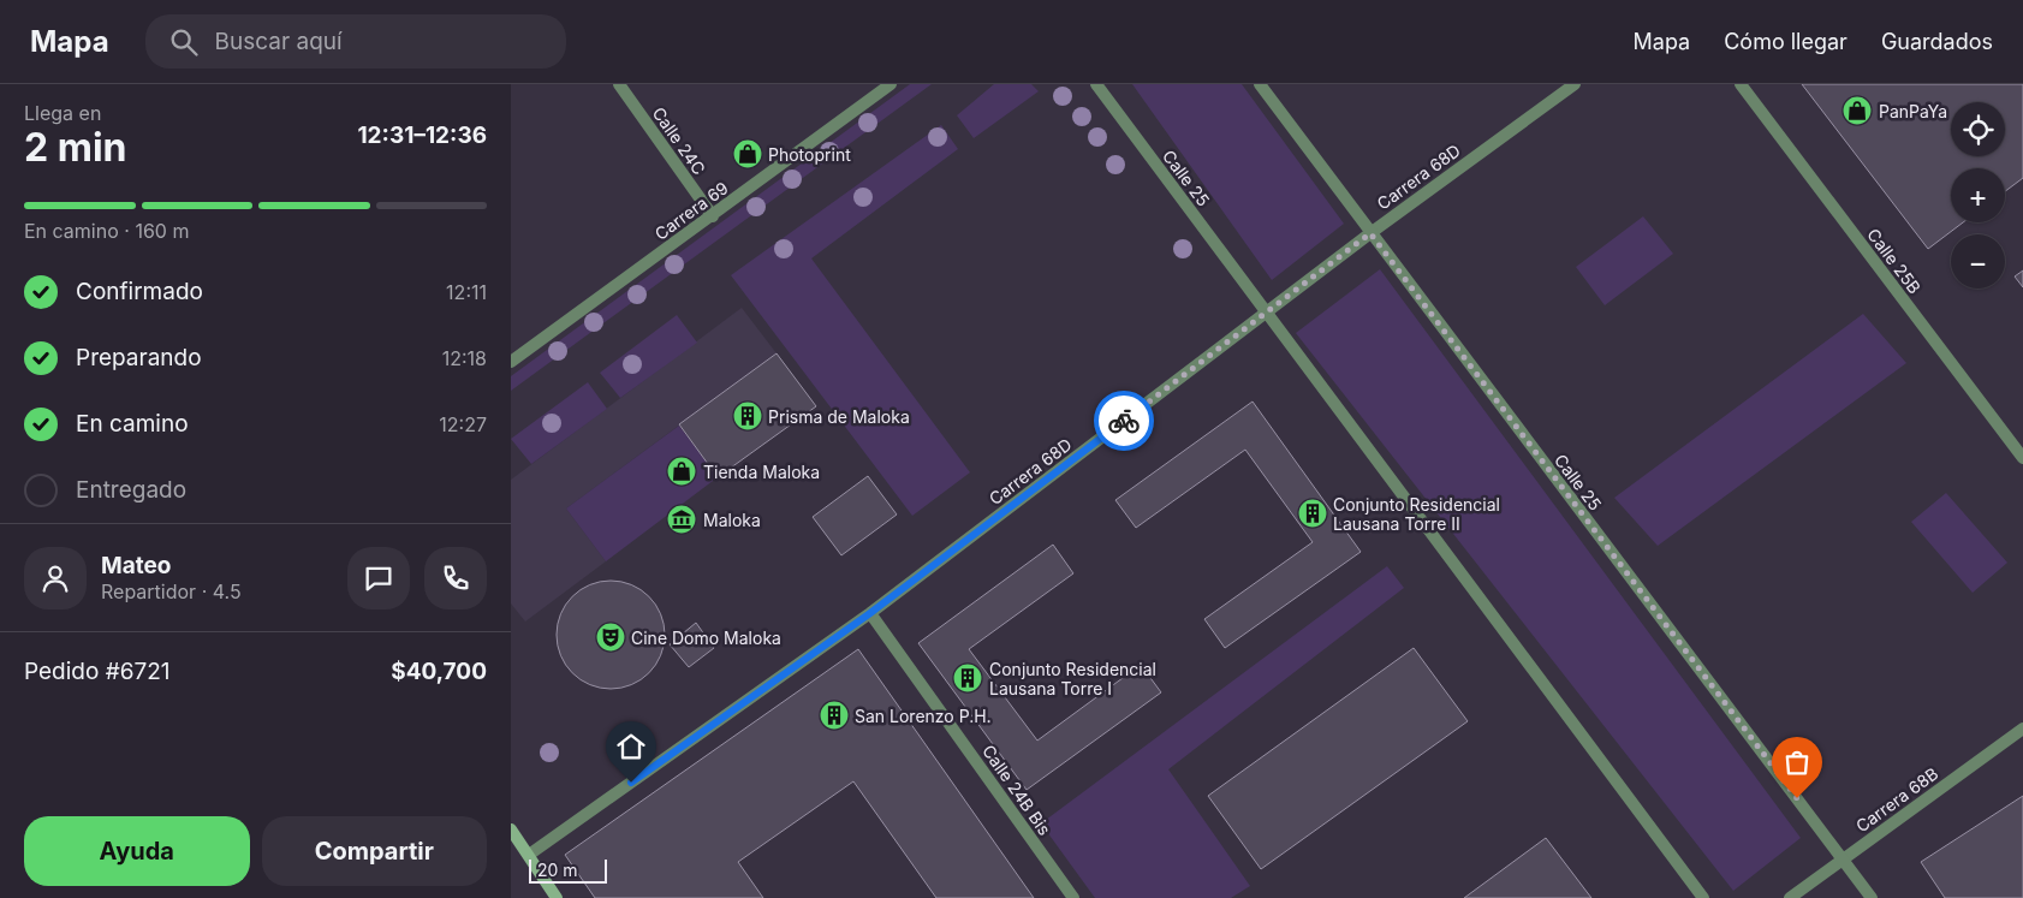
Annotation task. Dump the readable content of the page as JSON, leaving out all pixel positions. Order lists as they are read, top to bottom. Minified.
{"streets":{"street":["Calle 24C","Carrera 68D","Calle 25","Carrera 69","Calle 25B","Calle 24B Bis","Carrera 68B"]},"crossings":[["Calle 24C","Carrera 69"],["Carrera 68D","Calle 25"],["Carrera 68D","Calle 24B Bis"],["Calle 25","Carrera 68B"]],"places":{"shop":["PanPaYa","Photoprint","Tienda Maloka"],"building":["Prisma de Maloka","Conjunto Residencial Lausana Torre II","Conjunto Residencial Lausana Torre I","San Lorenzo P.H."],"museum":["Maloka"],"theatre":["Cine Domo Maloka"]},"scale_bar":"20 m","page":{"header":"Mapa","search":"Buscar aquí","nav":["Mapa","Cómo llegar","Guardados"],"heading":["2 min","Llega en","12:31–12:36"],"panel":["Mateo","Repartidor · 4.5","Pedido #6721","$40,700"],"map_buttons":["+","−"],"bar":"En camino · 160 m","list":[["Confirmado","12:11"],["Preparando","12:18"],["En camino","12:27"],"Entregado"],"buttons":["Ayuda","Compartir"],"scale":"20 m"}}
